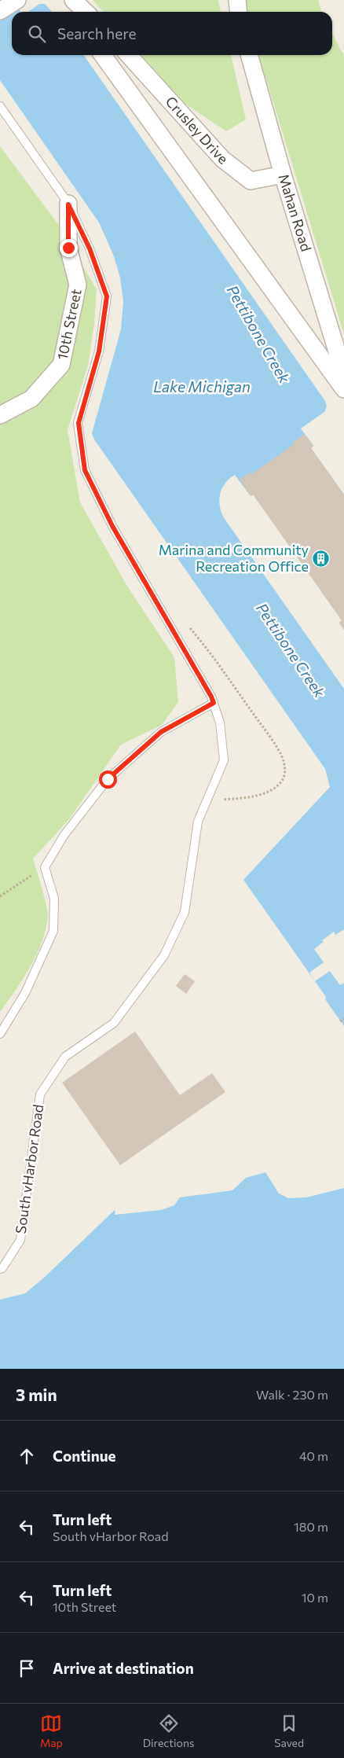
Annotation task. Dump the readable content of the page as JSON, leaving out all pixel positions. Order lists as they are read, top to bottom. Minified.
{"streets":{"street":["Crusley Drive","Mahan Road","10th Street"],"lane":["South vHarbor Road"]},"crossings":[["Crusley Drive","Mahan Road"],["10th Street","South vHarbor Road"]],"water":["Pettibone Creek","Lake Michigan"],"places":{"building":["Marina and Community Recreation Office"]},"page":{"search":"Search here","heading":["3 min","Walk · 230 m"],"list":[["Continue","40 m"],["Turn left","South vHarbor Road","180 m"],["Turn left","10th Street","10 m"],"Arrive at destination"],"nav":["Map","Directions","Saved"]}}
